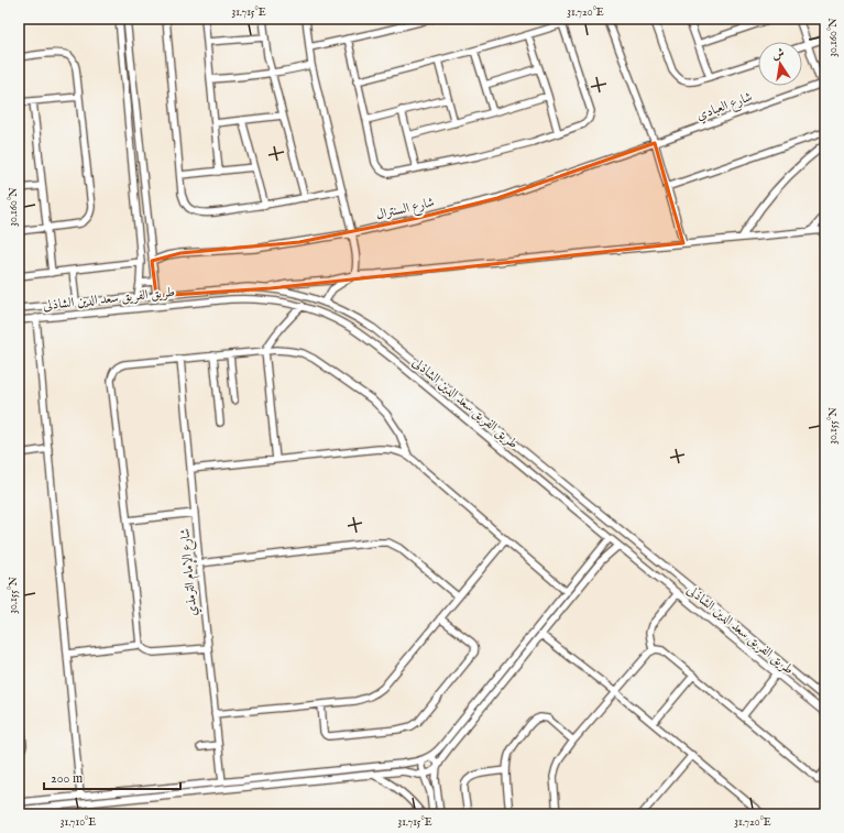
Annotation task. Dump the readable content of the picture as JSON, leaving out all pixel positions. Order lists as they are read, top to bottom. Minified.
{"streets":{"street":["شارع العبادي","شارع السنترال","طريق الفريق سعد الدين الشاذلى","شارع الإمام الترمذي"]},"crossings":[["شارع العبادي","شارع السنترال"]],"scale_bar":"200 m","north":"top","coordinates":["31.715°E","31.720°E","30.160°N","30.155°N","31.710°E"]}
